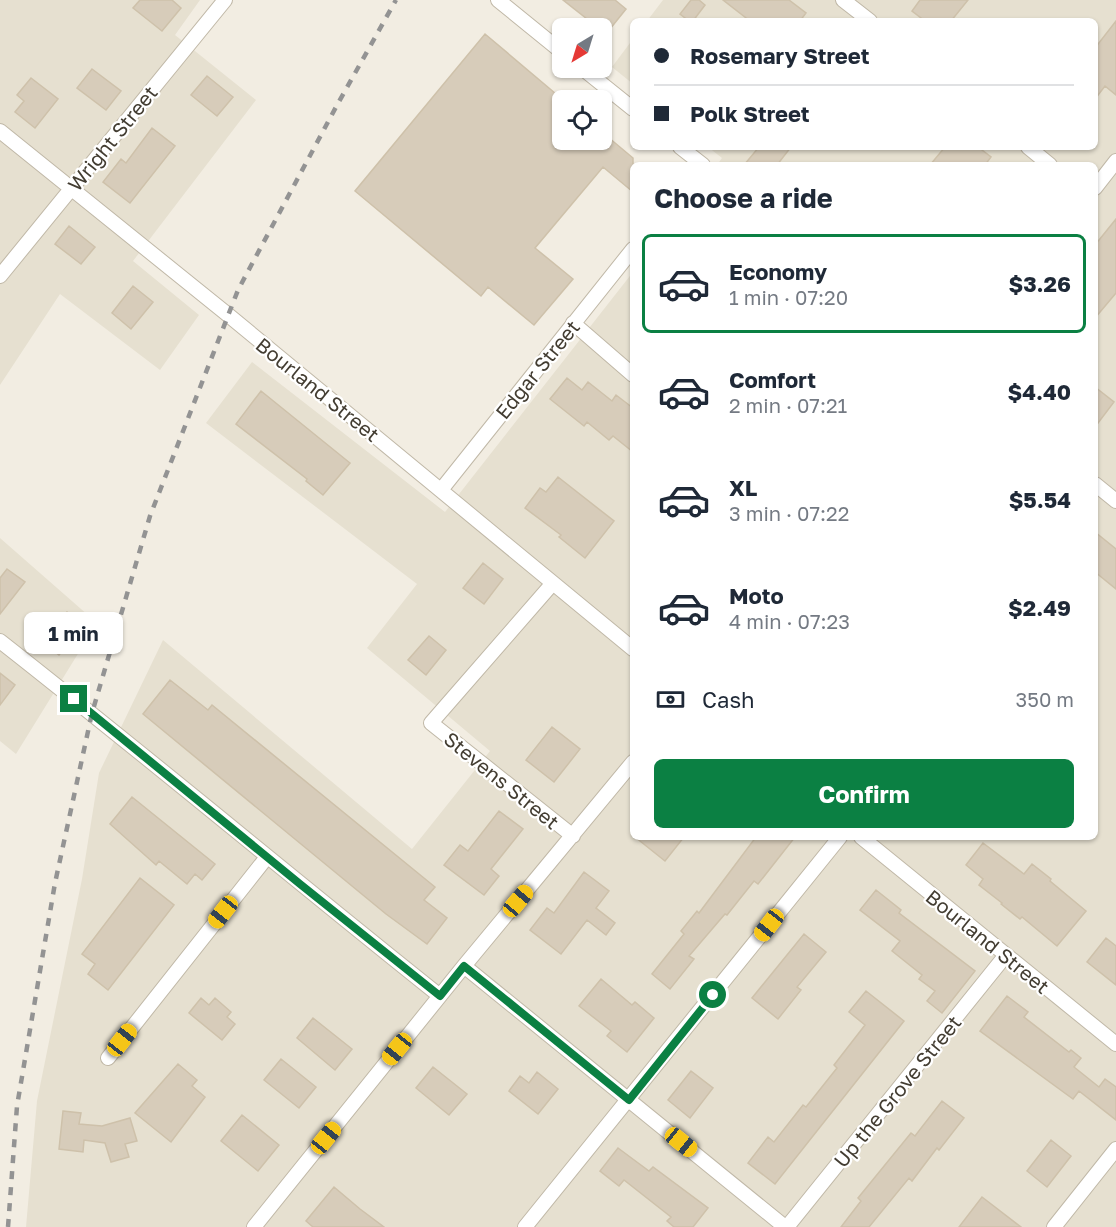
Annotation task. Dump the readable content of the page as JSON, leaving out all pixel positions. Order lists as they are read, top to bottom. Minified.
{"streets":{"street":["Wright Street","Edgar Street","Bourland Street","Stevens Street","Up the Grove Street"]},"crossings":[["Wright Street","Bourland Street"],["Edgar Street","Bourland Street"],["Bourland Street","Stevens Street"],["Bourland Street","Up the Grove Street"]],"north":"bottom left","page":{"banner":["Rosemary Street","Polk Street"],"heading":"Choose a ride","list":[{"name":"Economy","note":"1 min · 07:20","value":"$3.26"},{"name":"Comfort","note":"2 min · 07:21","value":"$4.40"},{"name":"XL","note":"3 min · 07:22","value":"$5.54"},{"name":"Moto","note":"4 min · 07:23","value":"$2.49"}],"bubble":"1 min","pay":["Cash","350 m"],"buttons":"Confirm"}}
